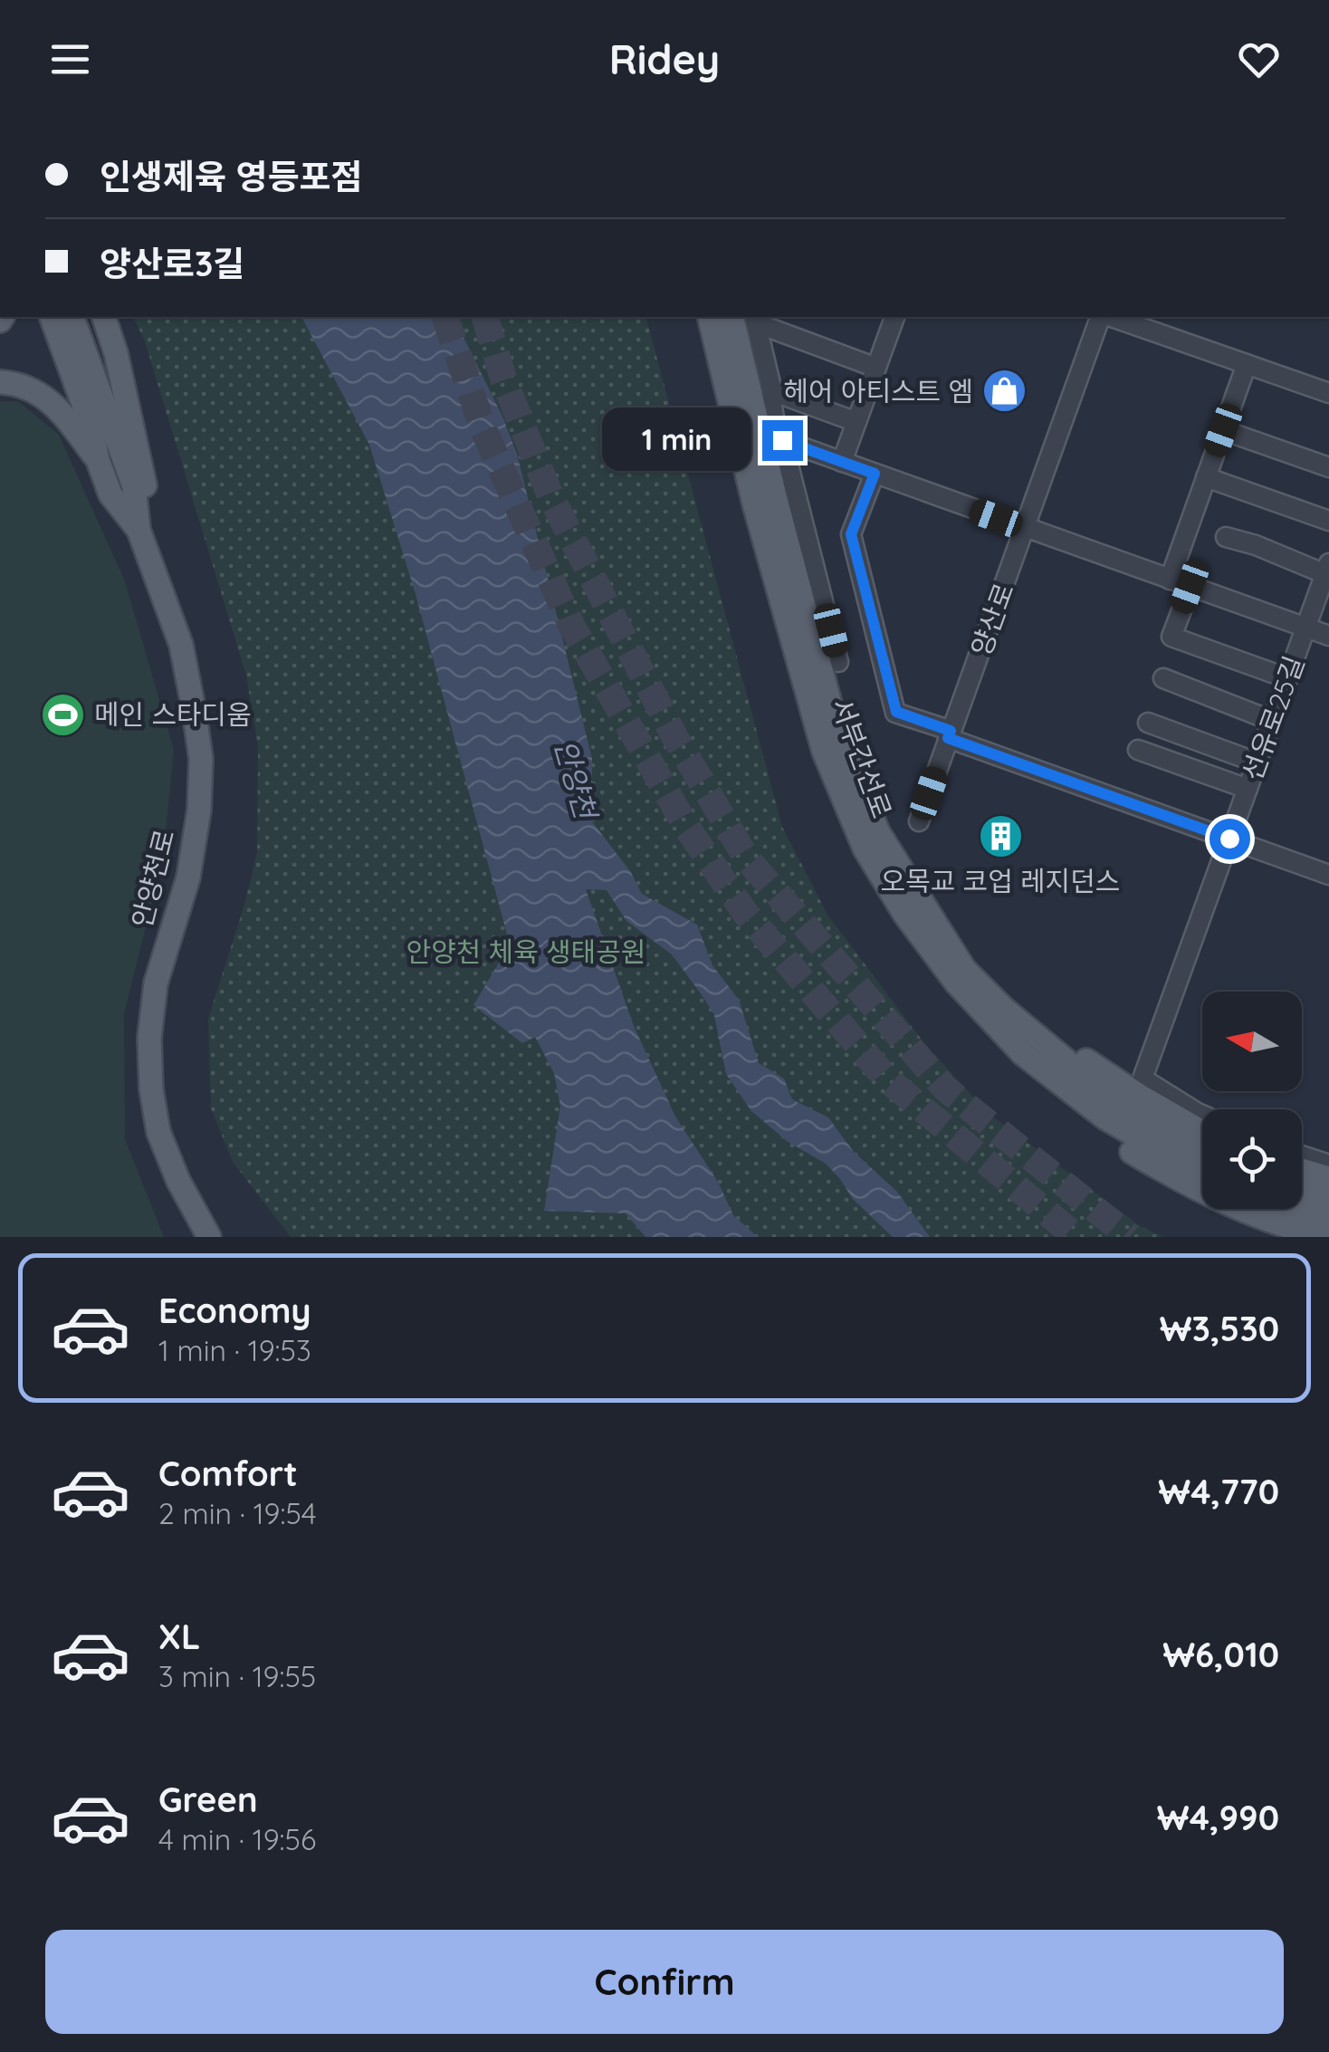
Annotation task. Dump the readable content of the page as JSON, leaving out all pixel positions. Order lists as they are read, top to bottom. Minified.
{"streets":{"main road":["서부간선로","안양천로"],"street":["양산로","선유로25길"]},"water":["안양천"],"parks":["안양천 체육 생태공원"],"places":{"shop":["헤어 아티스트 엠"],"sports":["메인 스타디움"],"building":["오목교 코업 레지던스"]},"north":"left","page":{"header":"Ridey","banner":["인생제육 영등포점","양산로3길"],"bubble":"1 min","list":[{"name":"Economy","note":"1 min · 19:53","value":"₩3,530"},{"name":"Comfort","note":"2 min · 19:54","value":"₩4,770"},{"name":"XL","note":"3 min · 19:55","value":"₩6,010"},{"name":"Green","note":"4 min · 19:56","value":"₩4,990"}],"buttons":"Confirm"}}
